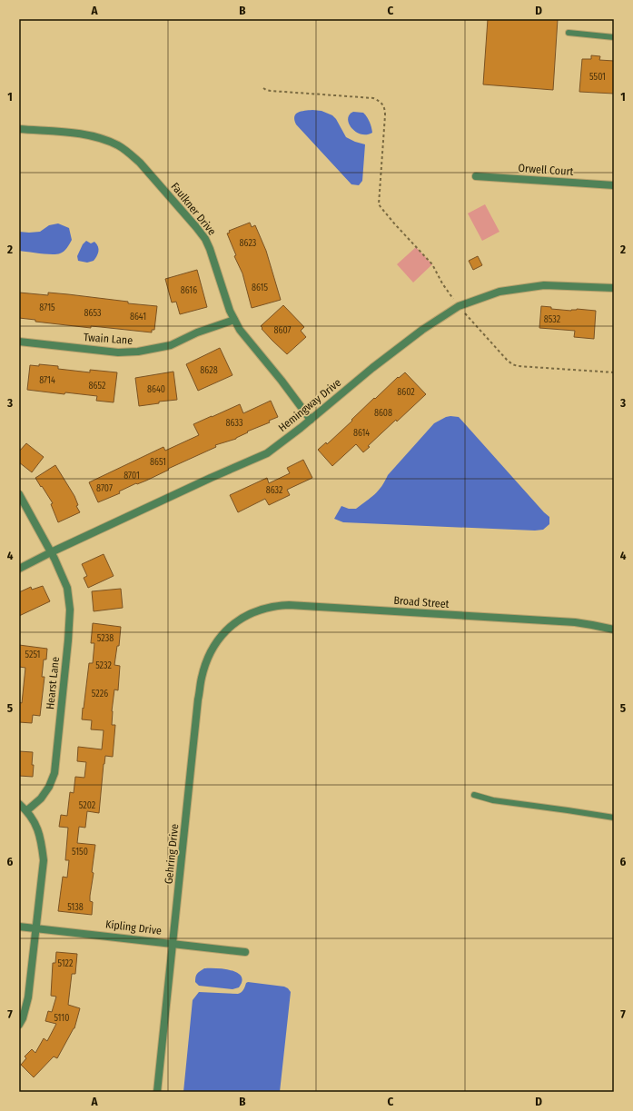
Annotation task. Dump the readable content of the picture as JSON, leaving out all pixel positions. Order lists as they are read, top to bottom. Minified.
{"streets":{"street":["Orwell Court","Faulkner Drive","Twain Lane","Hemingway Drive","Broad Street","Hearst Lane","Gehring Drive","Kipling Drive"]},"crossings":[["Faulkner Drive","Twain Lane"],["Faulkner Drive","Hemingway Drive"],["Hemingway Drive","Hearst Lane"],["Broad Street","Gehring Drive"],["Gehring Drive","Kipling Drive"]],"house_numbers":["5501","8623","8615","8616","8715","8653","8641","8532","8607","8628","8714","8652","8640","8602","8608","8633","8614","8651","8701","8707","8632","5238","5251","5232","5226","5202","5150","5138","5122","5110"],"grid":{"columns":["A","B","C","D"],"rows":["1","2","3","4","5","6","7"]}}
